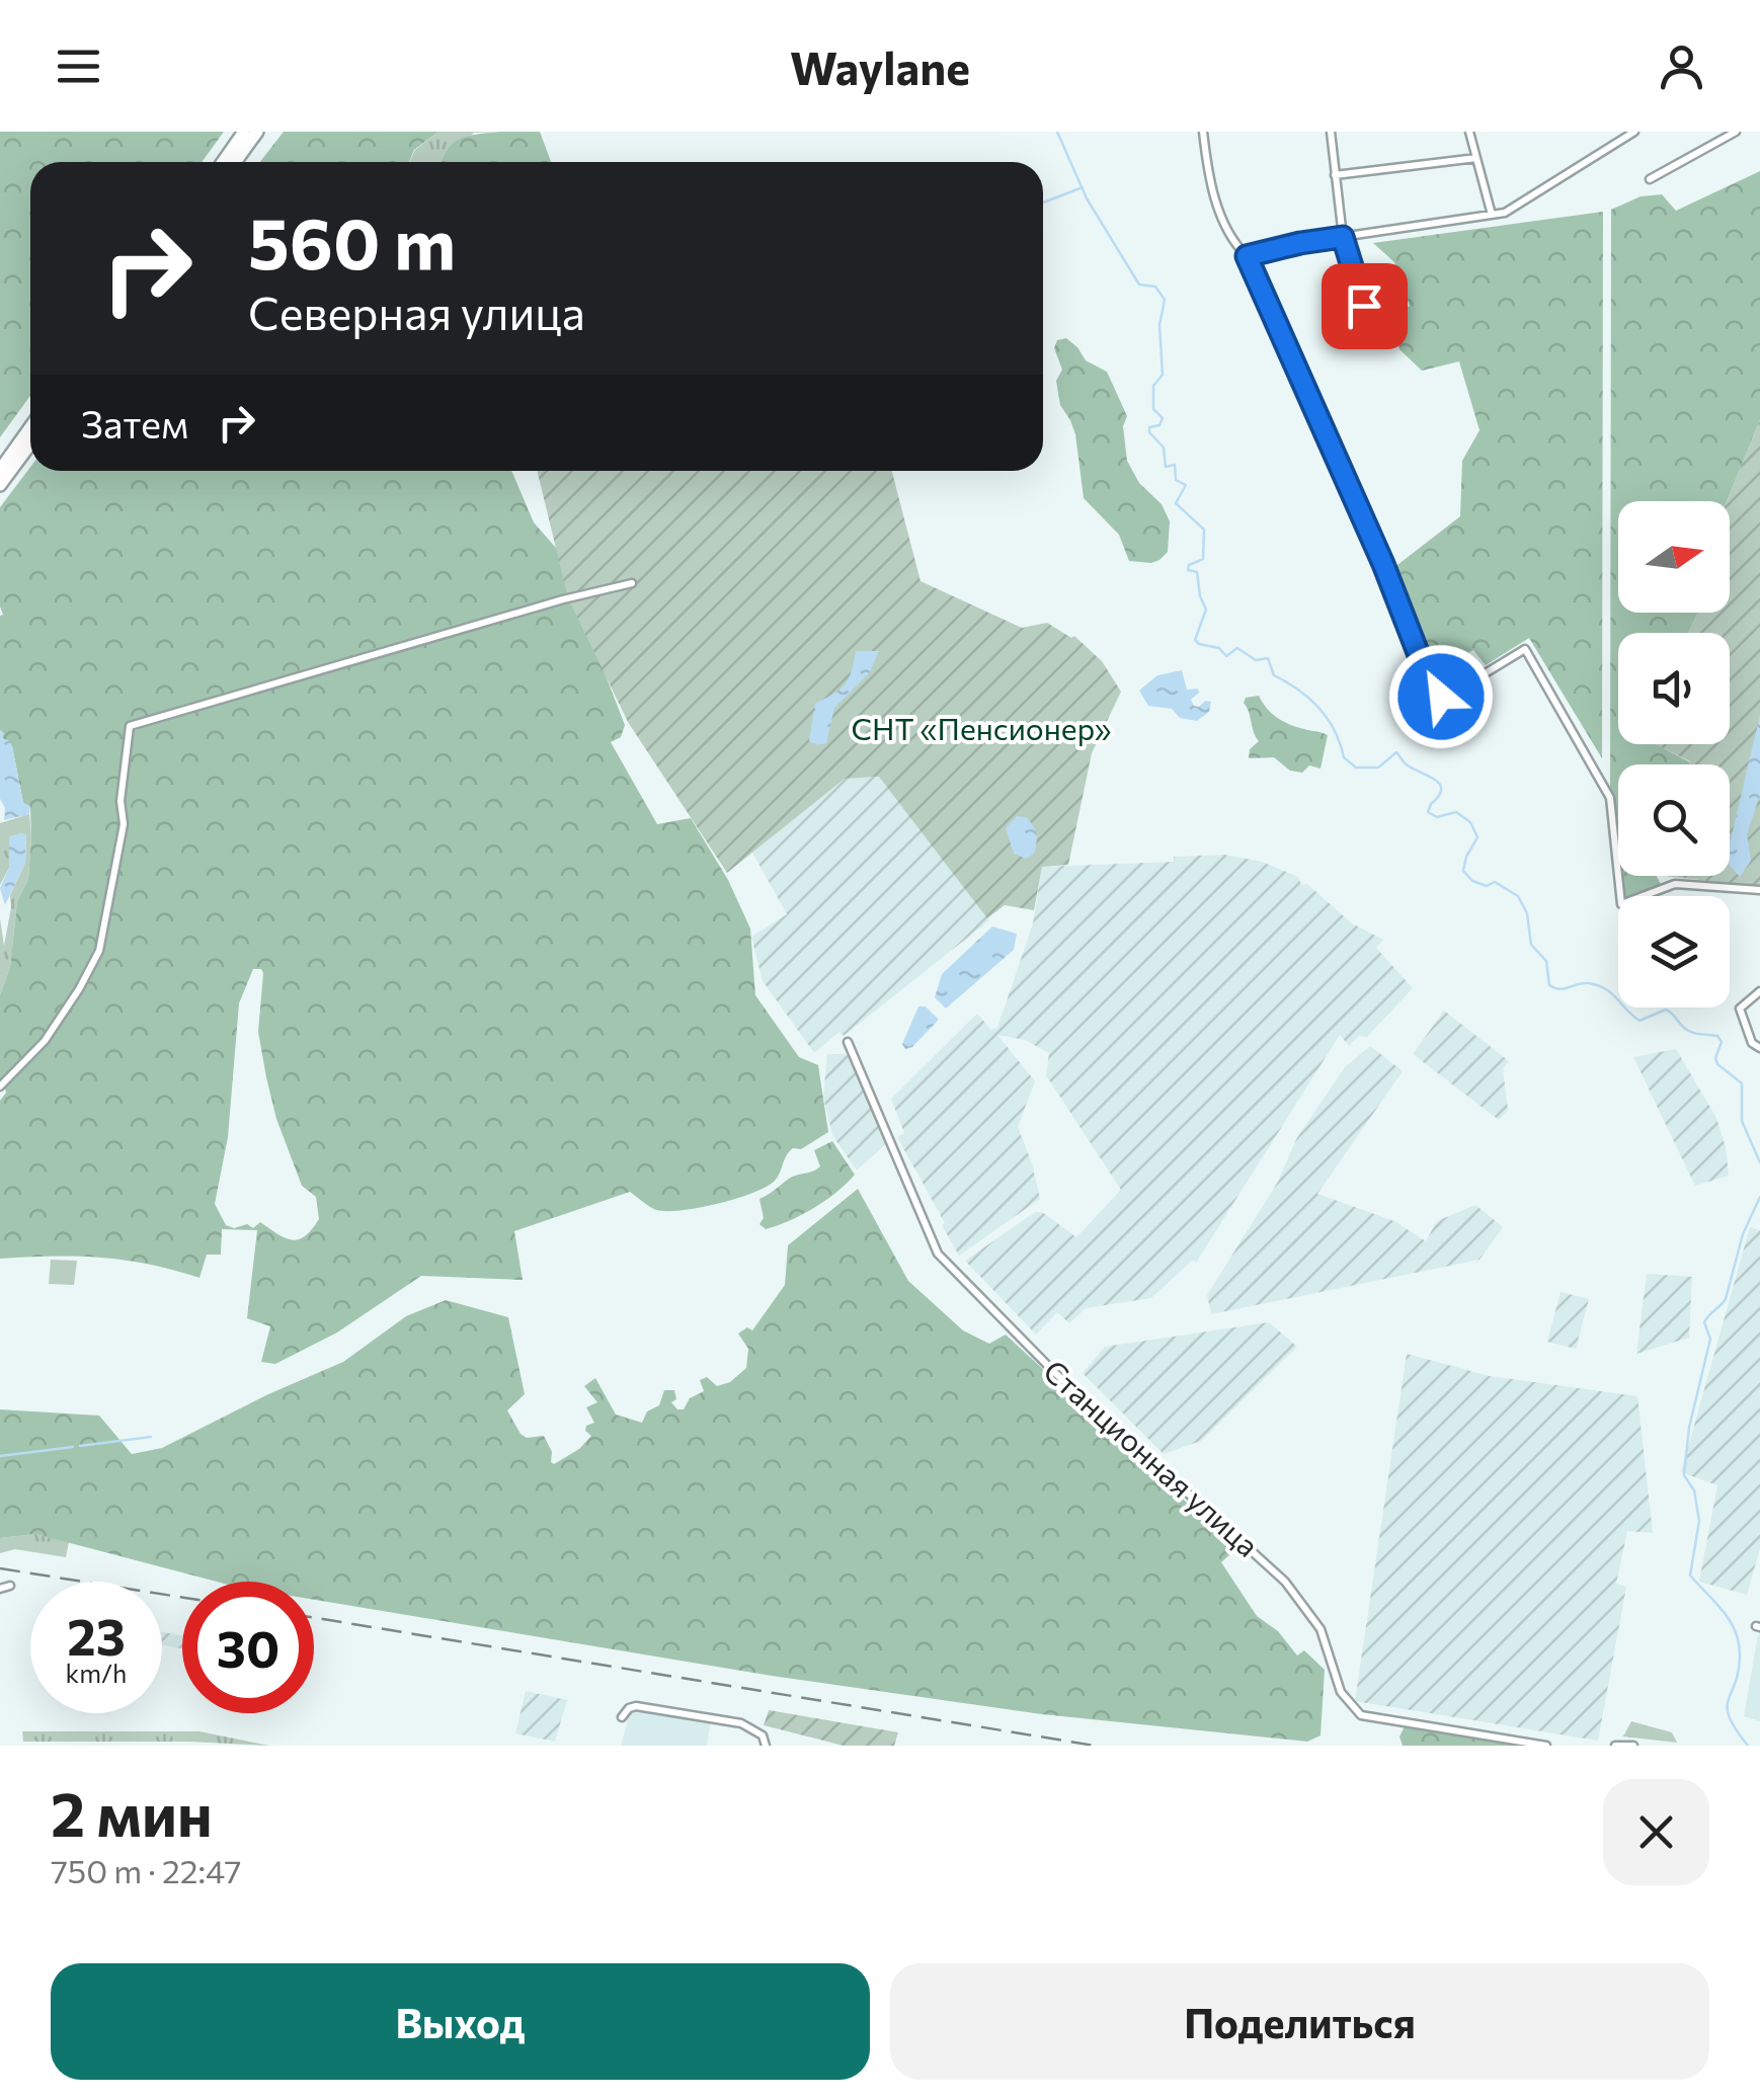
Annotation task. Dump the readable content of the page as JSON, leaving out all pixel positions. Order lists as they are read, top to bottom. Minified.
{"streets":{"street":["Станционная улица"]},"parks":["СНТ «Пенсионер»"],"north":"right","page":{"header":"Waylane","turn":["560 m","Северная улица"],"then":"Затем","speed":"23 km/h","limit":"30","heading":["2 мин","750 m · 22:47"],"buttons":["Выход","Поделиться"]}}
